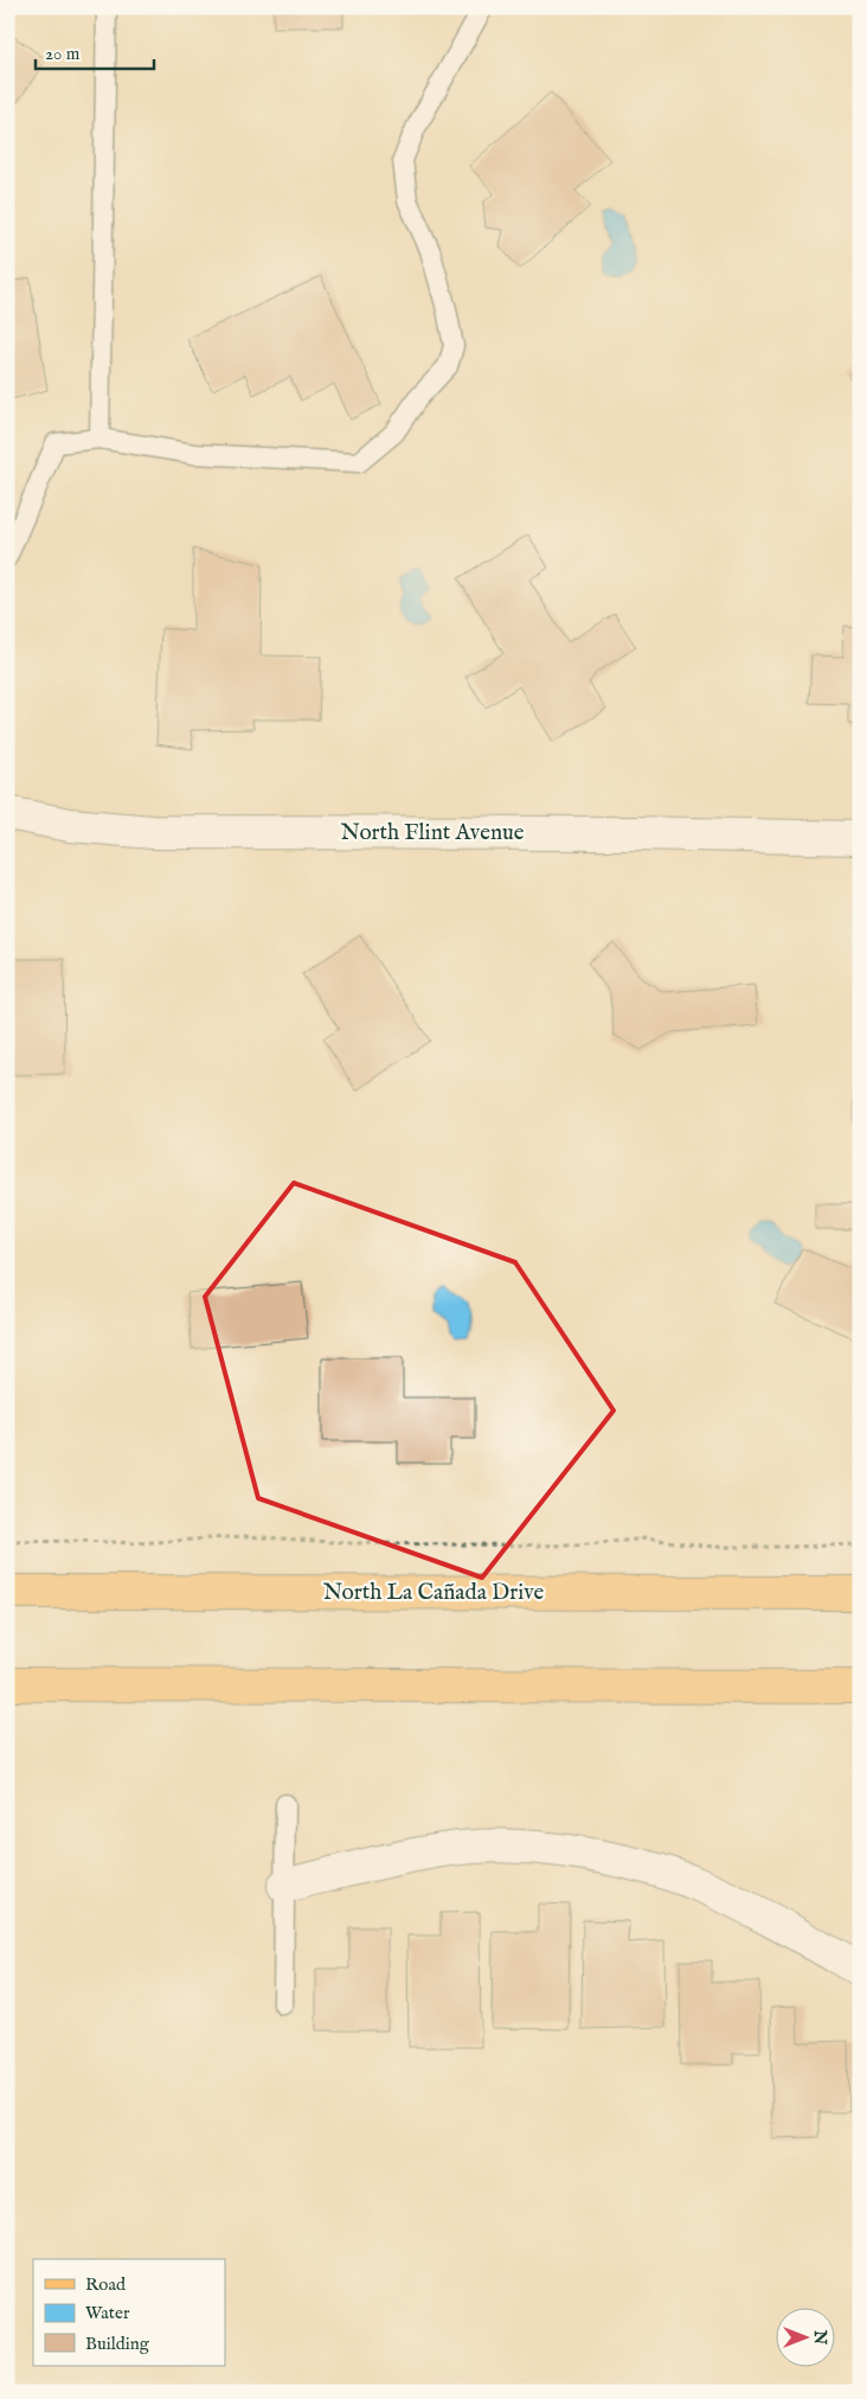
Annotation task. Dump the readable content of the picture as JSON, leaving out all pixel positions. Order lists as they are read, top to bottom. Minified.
{"streets":{"main road":["North La Cañada Drive"],"street":["North Flint Avenue"]},"legend":["Road","Water","Building"],"scale_bar":"20 m","north":"right"}
